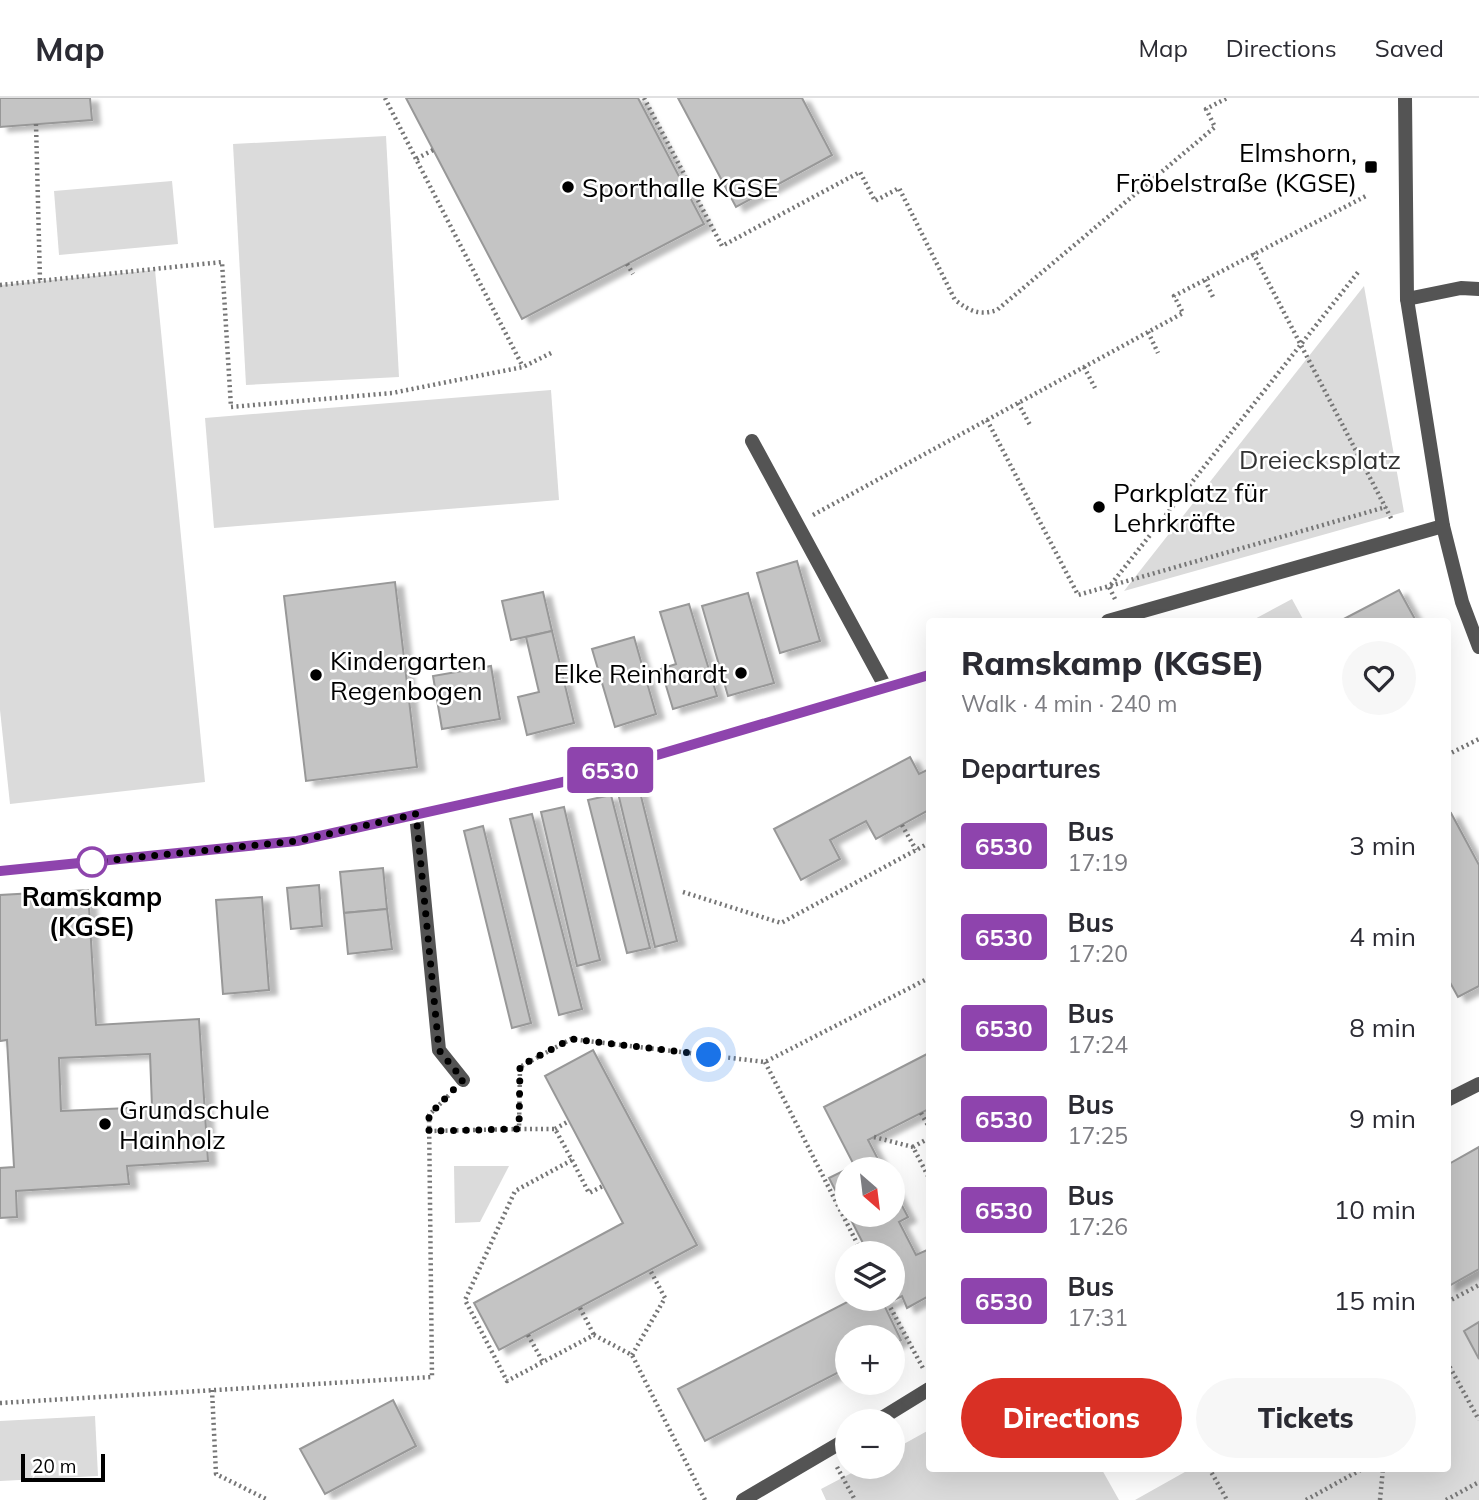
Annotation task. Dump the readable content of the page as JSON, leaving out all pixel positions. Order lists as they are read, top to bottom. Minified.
{"parks":["Dreiecksplatz"],"places":{"transit":["Elmshorn, Fröbelstraße (KGSE)"],"other":["Sporthalle KGSE","Parkplatz für Lehrkräfte","Elke Reinhardt","Kindergarten Regenbogen","Ramskamp (KGSE)","Grundschule Hainholz"]},"lines":["bus line 6530"],"scale_bar":"20 m","north":"bottom right","page":{"header":"Map","nav":["Map","Directions","Saved"],"on_map":"6530","heading":[["Ramskamp (KGSE)","Walk · 4 min · 240 m"],"Departures"],"list":[{"mark":"6530","name":"Bus","note":"17:19","value":"3 min"},{"mark":"6530","name":"Bus","note":"17:20","value":"4 min"},{"mark":"6530","name":"Bus","note":"17:24","value":"8 min"},{"mark":"6530","name":"Bus","note":"17:25","value":"9 min"},{"mark":"6530","name":"Bus","note":"17:26","value":"10 min"},{"mark":"6530","name":"Bus","note":"17:31","value":"15 min"}],"map_buttons":["+","−"],"buttons":["Directions","Tickets"],"scale":"20 m"}}
